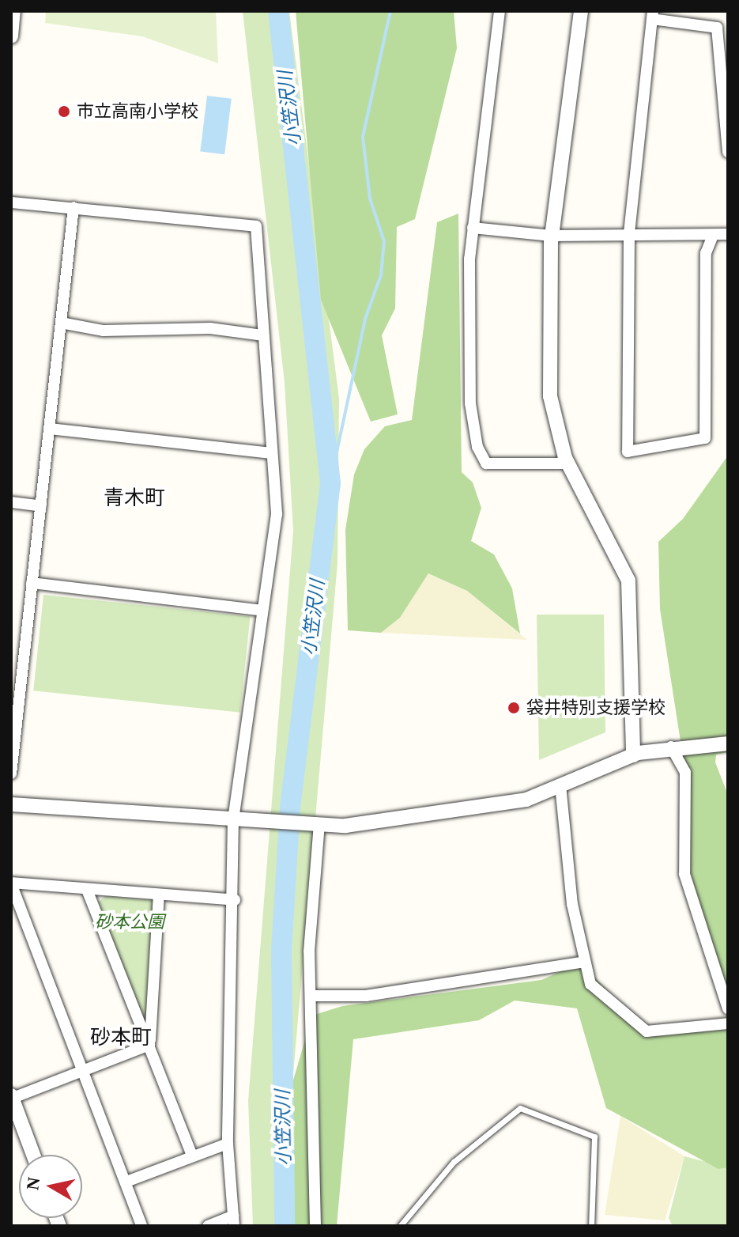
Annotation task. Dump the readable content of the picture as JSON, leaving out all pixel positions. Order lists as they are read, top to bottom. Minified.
{"districts":["青木町","砂本町"],"water":["小笠沢川"],"parks":["砂本公園"],"places":["市立高南小学校","袋井特別支援学校"],"north":"left"}
